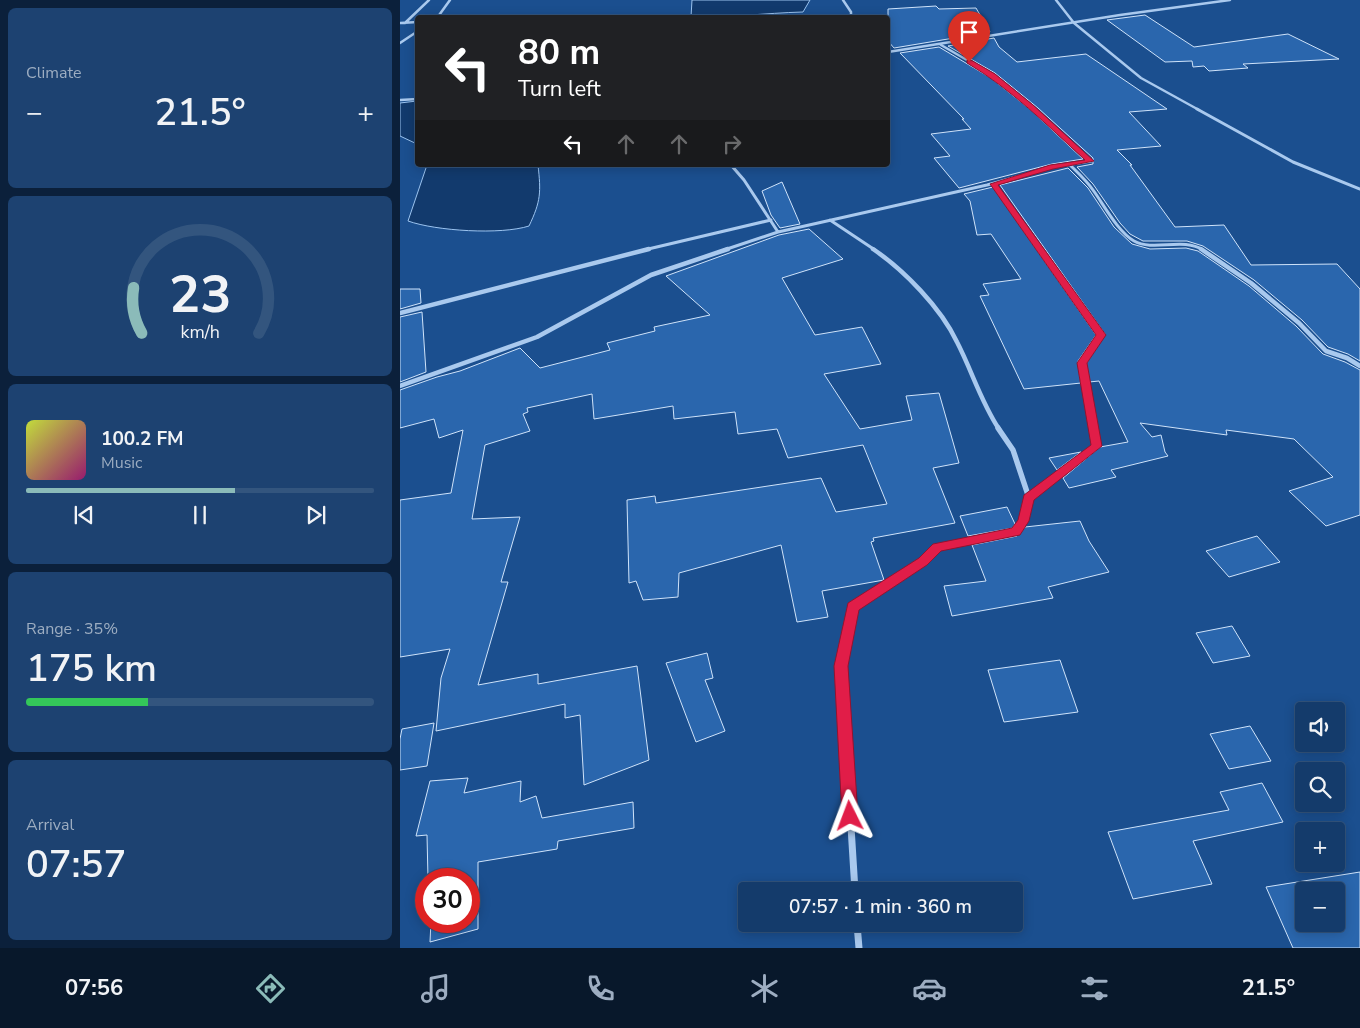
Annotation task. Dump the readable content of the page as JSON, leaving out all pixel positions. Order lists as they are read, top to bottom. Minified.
{"page":{"tile":["Climate",["Range · 35%","175 km"],["Arrival","07:57"]],"turn":["80 m","Turn left"],"heat":["−","21.5°","+"],"song":["100.2 FM","Music"],"map_buttons":["+","−"],"limit":"30","trip":"07:57 · 1 min · 360 m","tabs":["07:56","21.5°"],"gauge":["23","km/h"]}}
